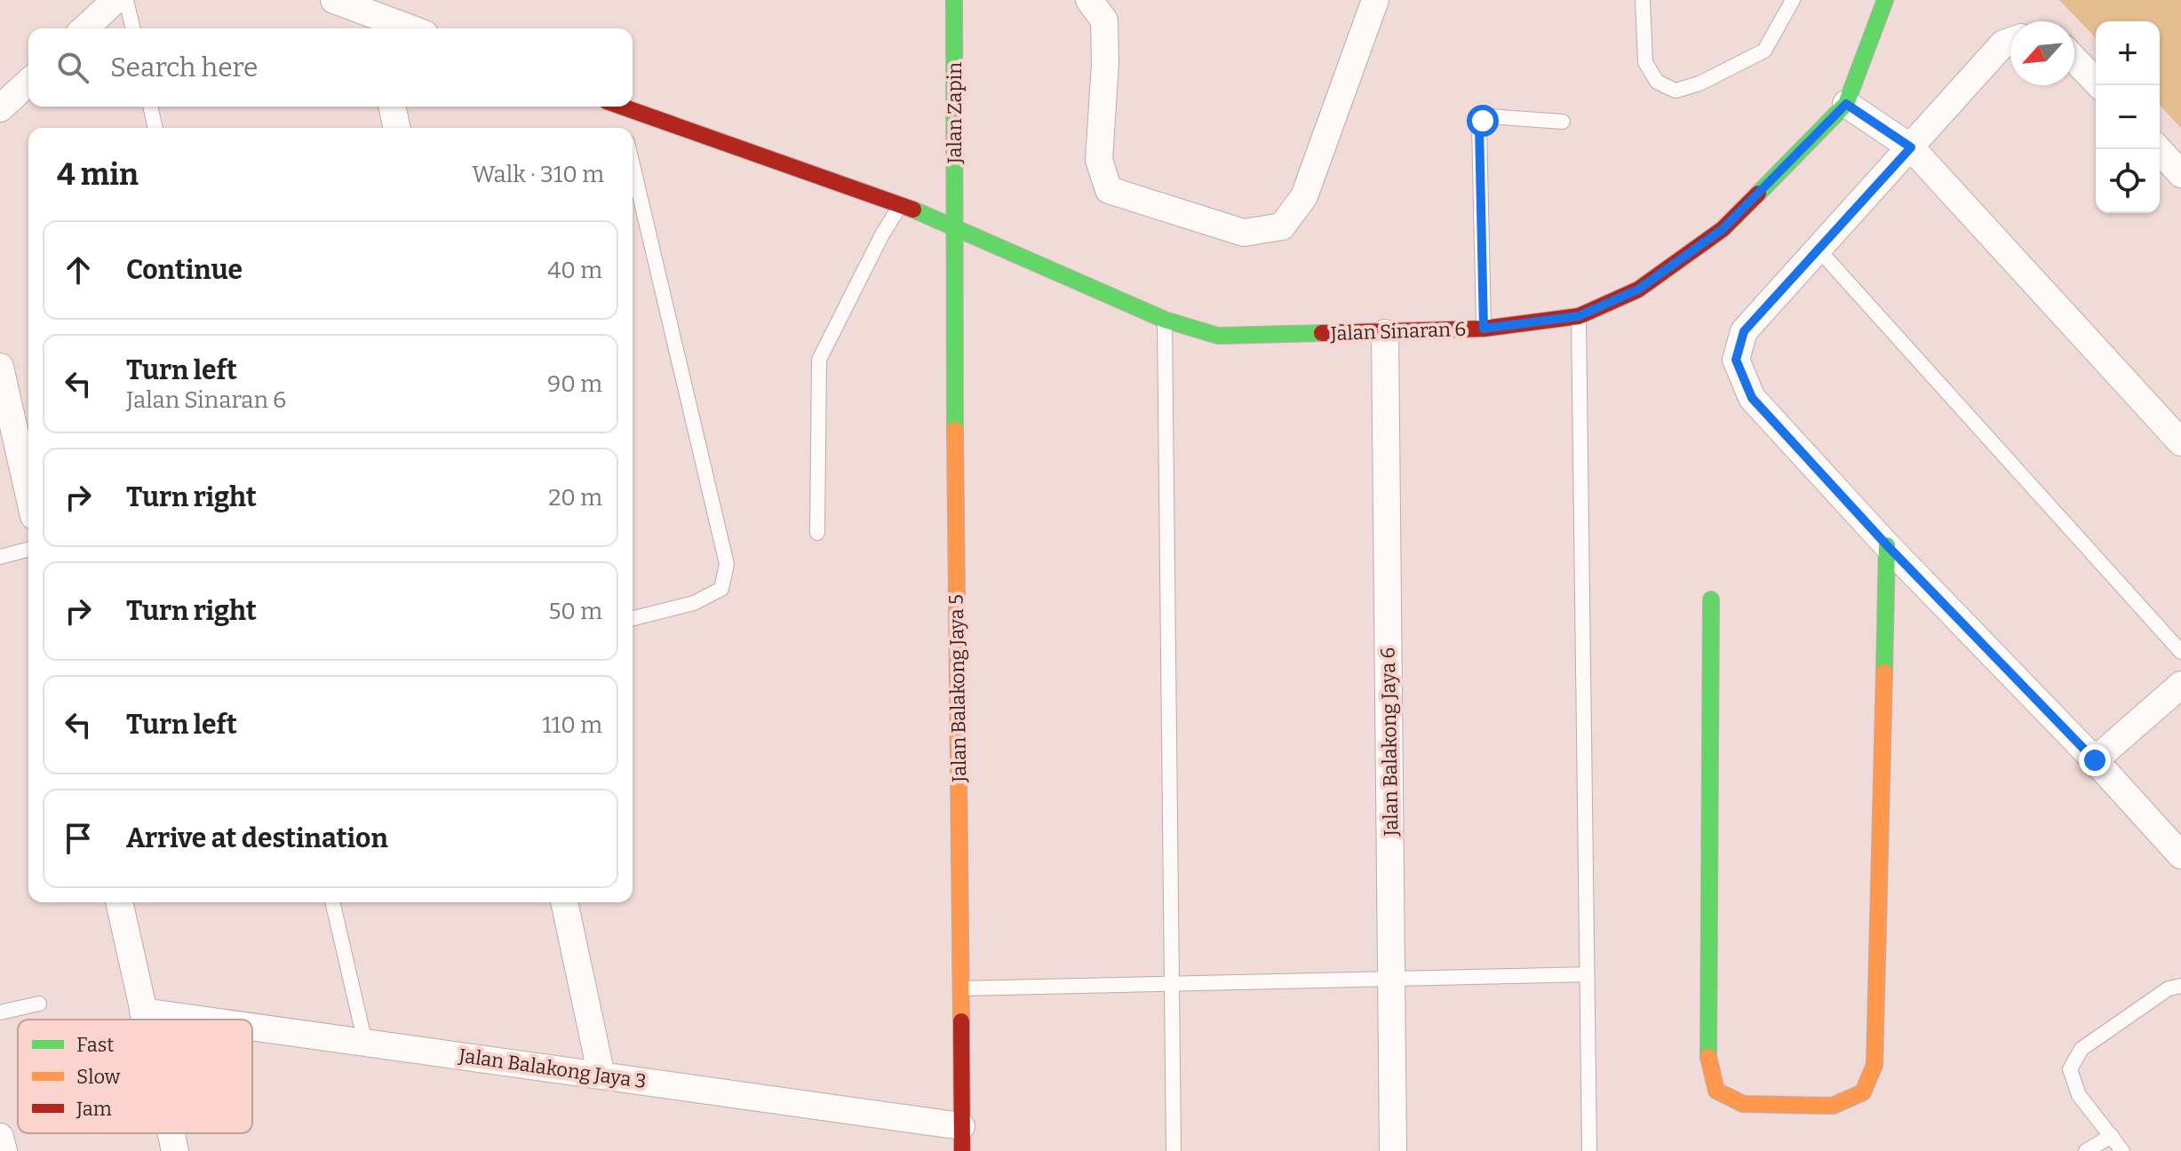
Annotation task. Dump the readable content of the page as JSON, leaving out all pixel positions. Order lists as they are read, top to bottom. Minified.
{"streets":{"street":["Jalan Zapin","Jalan Sinaran 6","Jalan Balakong Jaya 5","Jalan Balakong Jaya 6","Jalan Balakong Jaya 3"]},"crossings":[["Jalan Zapin","Jalan Sinaran 6"],["Jalan Zapin","Jalan Balakong Jaya 5"],["Jalan Sinaran 6","Jalan Balakong Jaya 5"],["Jalan Sinaran 6","Jalan Balakong Jaya 6"],["Jalan Balakong Jaya 5","Jalan Balakong Jaya 3"]],"legend":["Fast","Slow","Jam"],"north":"bottom left","page":{"map_buttons":["+","−"],"search":"Search here","heading":["4 min","Walk · 310 m"],"list":[["Continue","40 m"],["Turn left","Jalan Sinaran 6","90 m"],["Turn right","20 m"],["Turn right","50 m"],["Turn left","110 m"],"Arrive at destination"]}}
